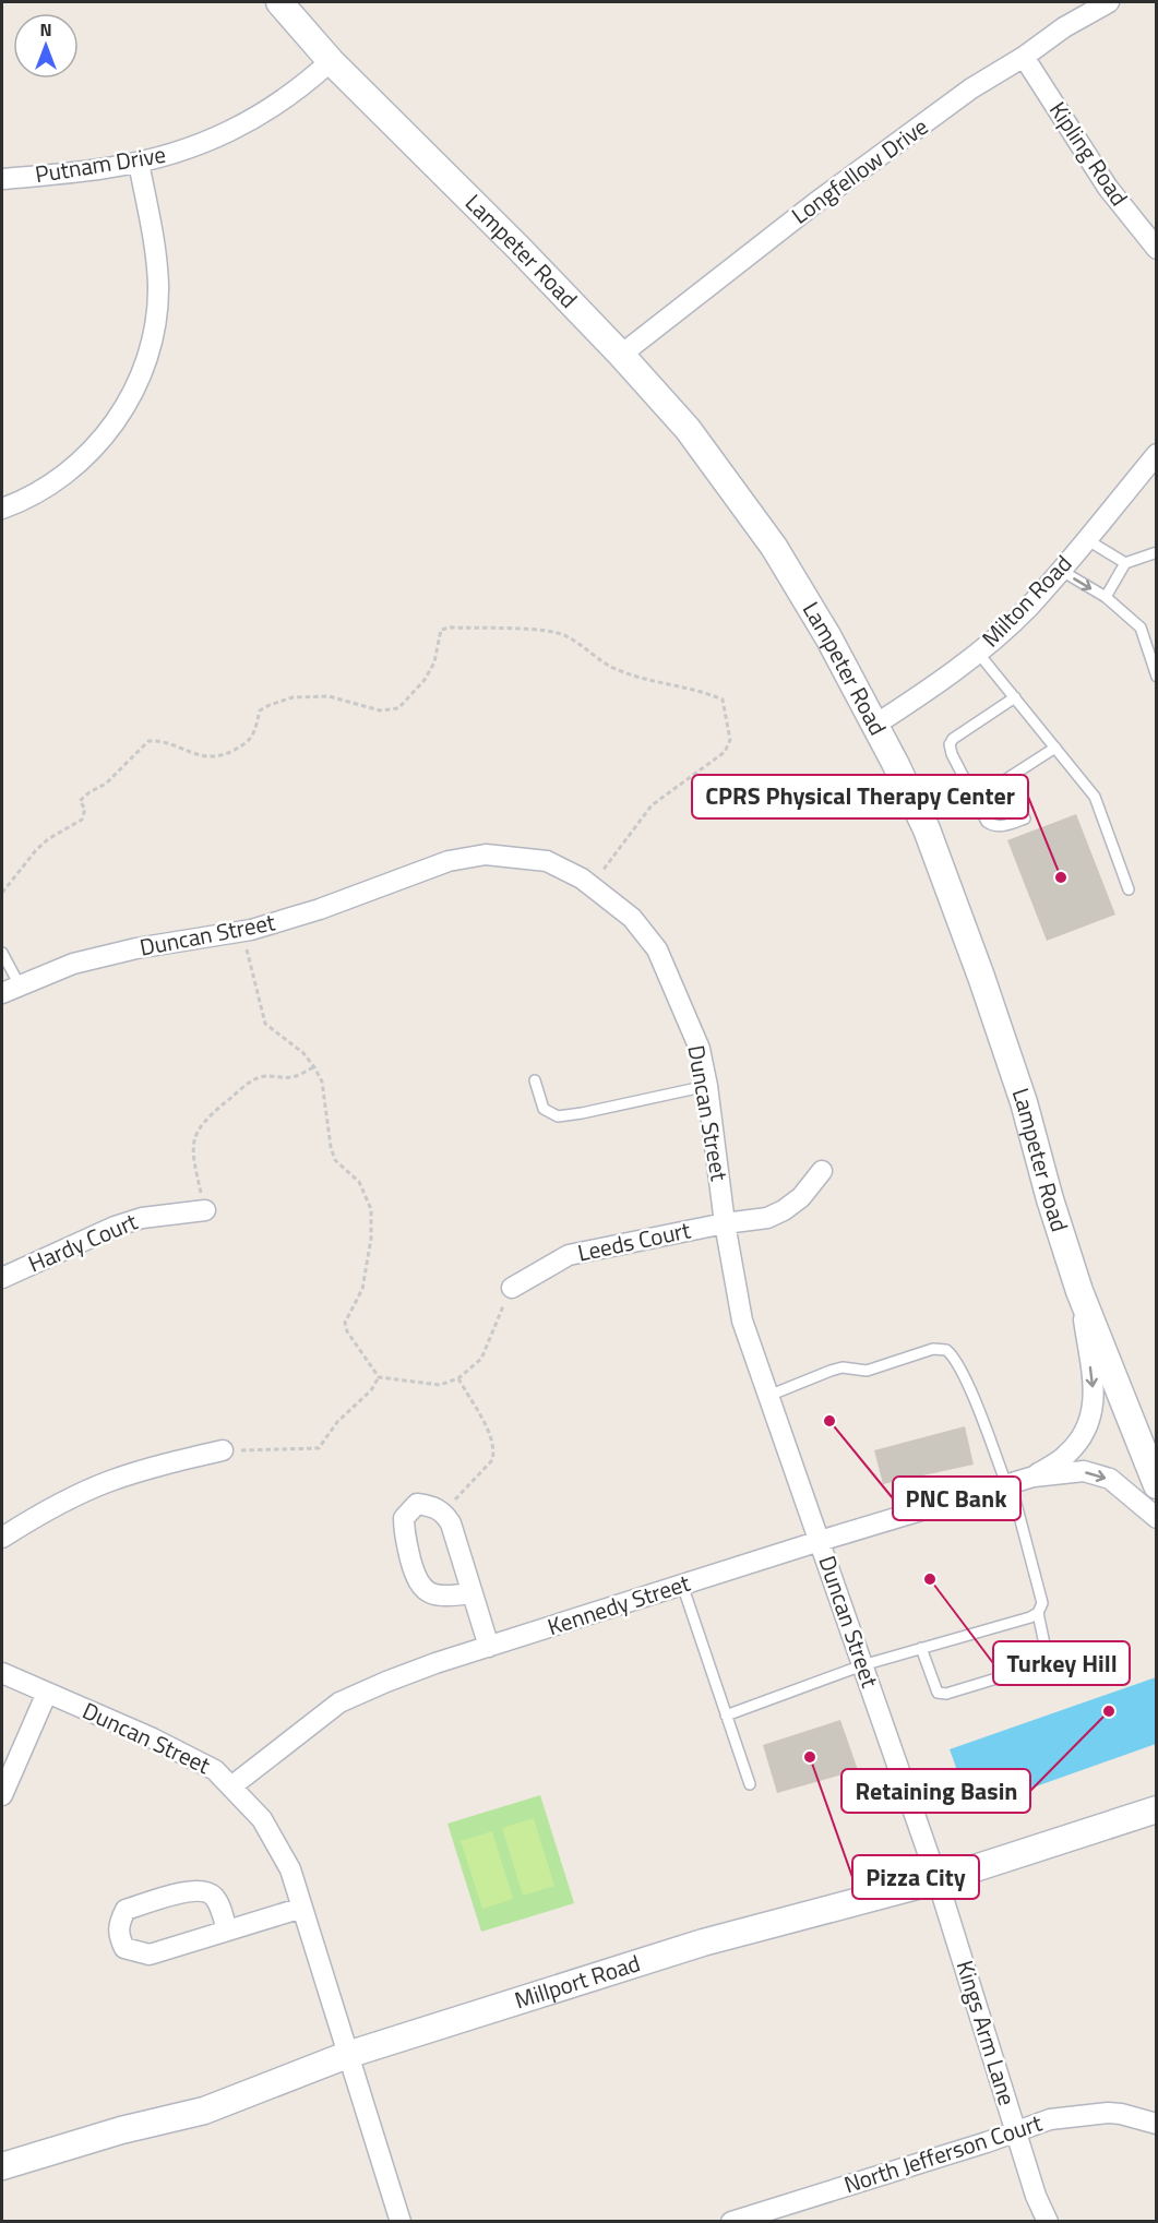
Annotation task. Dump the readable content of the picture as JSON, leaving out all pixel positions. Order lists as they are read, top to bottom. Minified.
{"streets":{"main road":["Lampeter Road","Millport Road"],"street":["Kipling Road","Putnam Drive","Longfellow Drive","Milton Road","Duncan Street","Leeds Court","Hardy Court","Kennedy Street","Kings Arm Lane","North Jefferson Court"]},"crossings":[["Kipling Road","Longfellow Drive"],["Putnam Drive","Lampeter Road"],["Longfellow Drive","Lampeter Road"],["Lampeter Road","Milton Road"],["Lampeter Road","Kennedy Street"],["Duncan Street","Leeds Court"],["Duncan Street","Kennedy Street"],["Duncan Street","Millport Road"],["Duncan Street","Kings Arm Lane"],["Millport Road","Kings Arm Lane"],["Kings Arm Lane","North Jefferson Court"]],"places":["CPRS Physical Therapy Center","PNC Bank","Turkey Hill","Retaining Basin","Pizza City"],"north":"top"}
